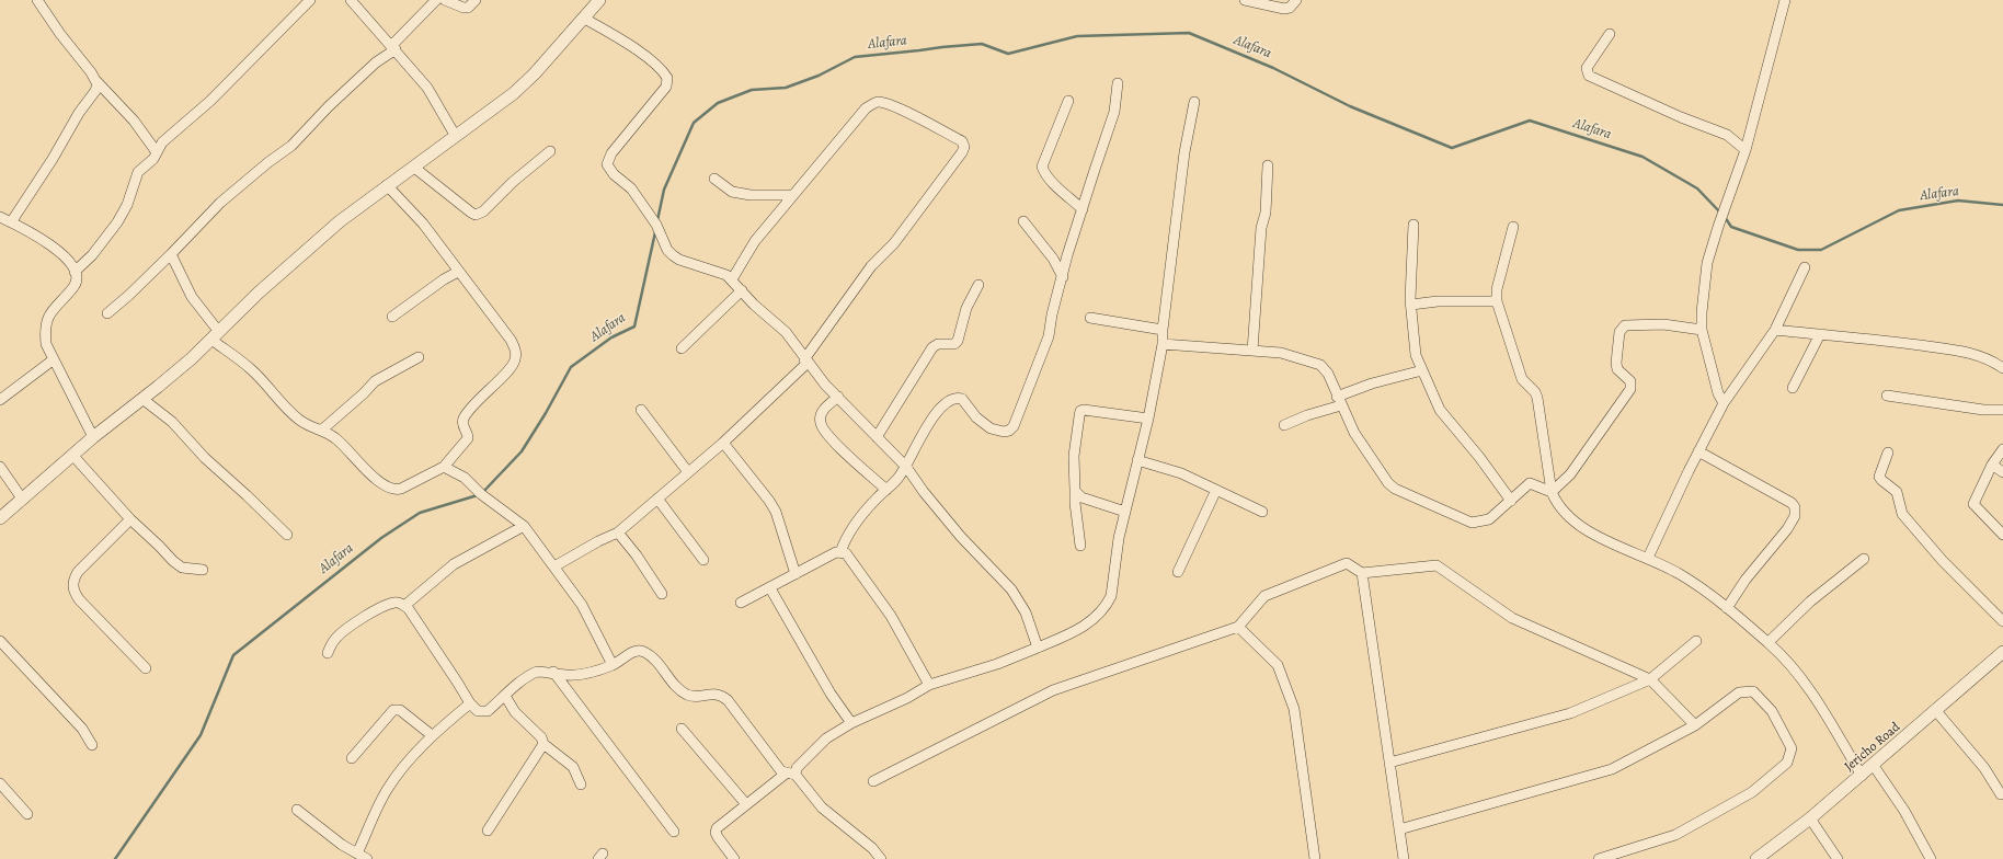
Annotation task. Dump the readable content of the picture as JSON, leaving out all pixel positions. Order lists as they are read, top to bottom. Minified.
{"streets":{"street":["Jericho Road"]},"water":["Alafara"]}
